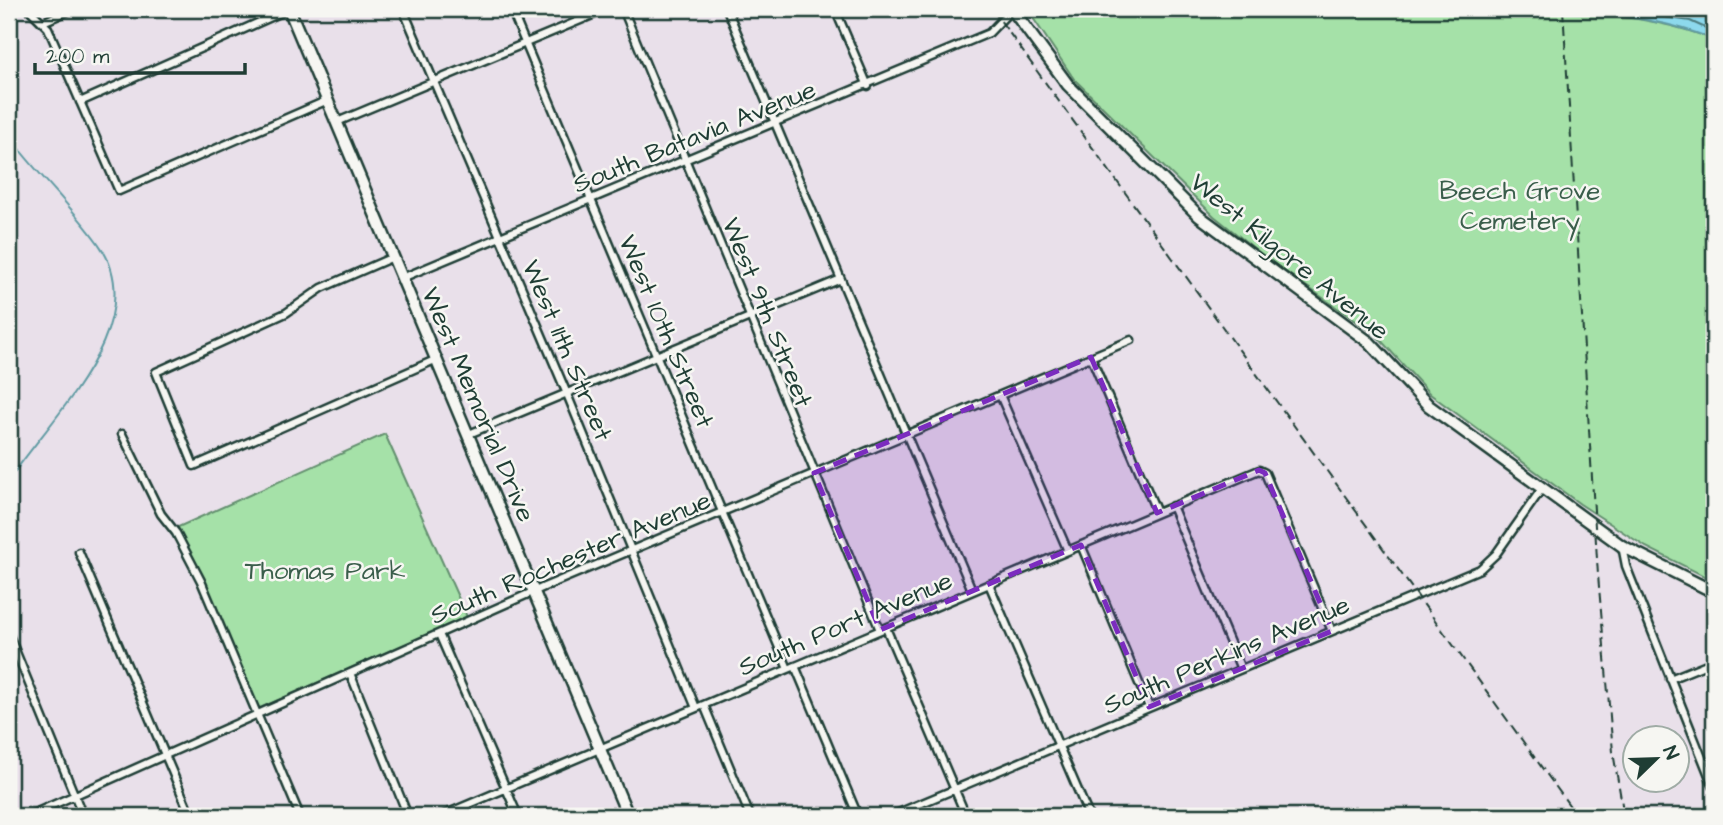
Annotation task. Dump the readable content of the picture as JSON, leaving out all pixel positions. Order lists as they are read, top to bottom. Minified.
{"streets":{"main road":["West Kilgore Avenue","West Memorial Drive"],"street":["South Batavia Avenue","West 9th Street","West 10th Street","West 11th Street","South Rochester Avenue","South Port Avenue","South Perkins Avenue"]},"crossings":[["South Batavia Avenue","West Kilgore Avenue"],["South Batavia Avenue","West 9th Street"],["South Batavia Avenue","West 10th Street"],["South Batavia Avenue","West 11th Street"],["South Batavia Avenue","West Memorial Drive"],["West Kilgore Avenue","South Perkins Avenue"],["West 9th Street","South Rochester Avenue"],["West 9th Street","South Port Avenue"],["West 9th Street","South Perkins Avenue"],["West 10th Street","South Rochester Avenue"],["West 10th Street","South Port Avenue"],["West 11th Street","South Rochester Avenue"],["West 11th Street","South Port Avenue"],["West Memorial Drive","South Rochester Avenue"],["West Memorial Drive","South Port Avenue"],["South Port Avenue","South Perkins Avenue"]],"parks":["Beech Grove Cemetery","Thomas Park"],"scale_bar":"200 m","north":"top right"}
